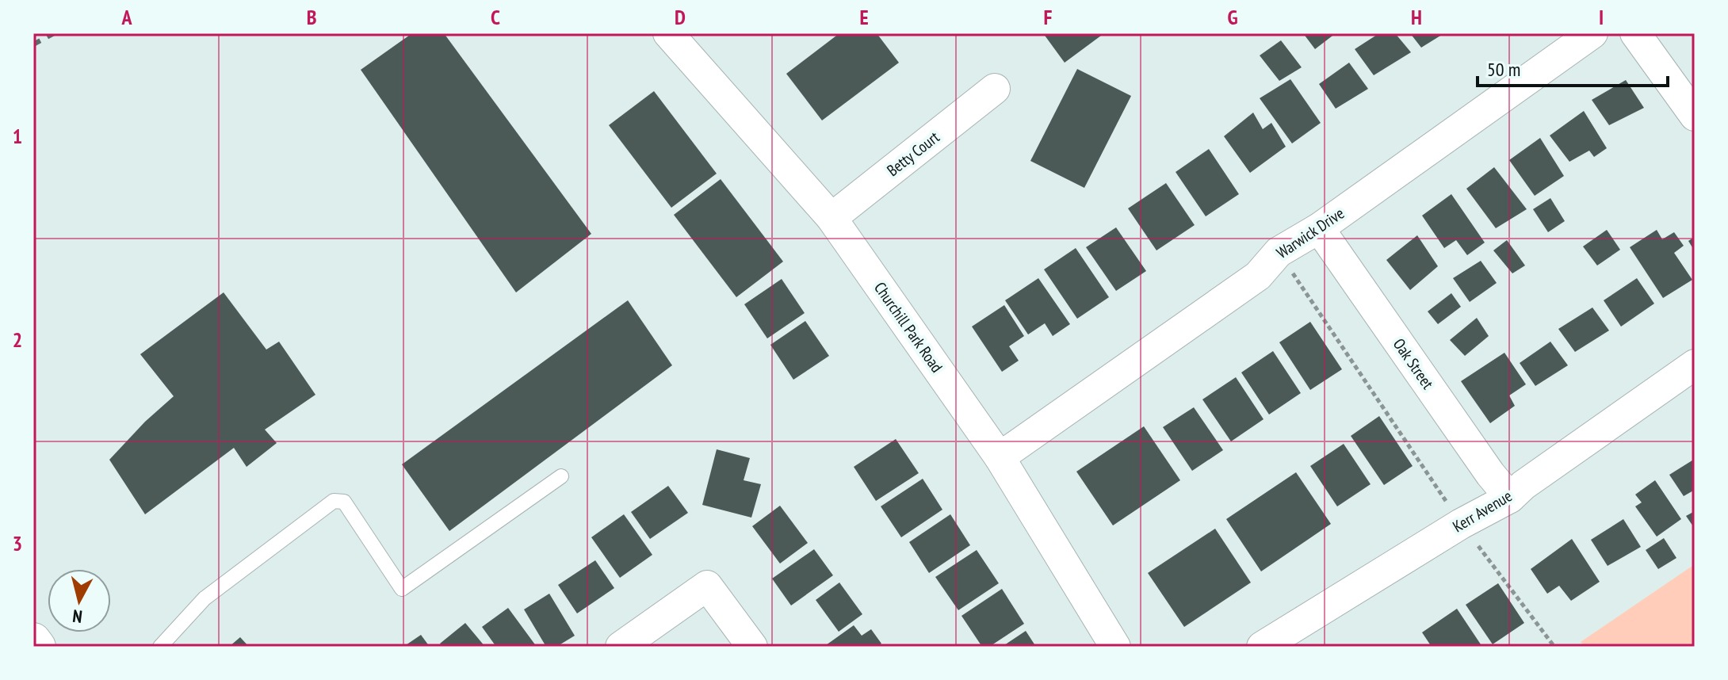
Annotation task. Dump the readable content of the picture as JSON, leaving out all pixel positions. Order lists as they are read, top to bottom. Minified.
{"streets":{"street":["Betty Court","Warwick Drive","Churchill Park Road","Oak Street","Kerr Avenue"]},"crossings":[["Betty Court","Churchill Park Road"],["Warwick Drive","Churchill Park Road"],["Warwick Drive","Oak Street"],["Oak Street","Kerr Avenue"]],"scale_bar":"50 m","north":"bottom","grid":{"columns":["A","B","C","D","E","F","G","H","I"],"rows":["1","2","3"]}}
